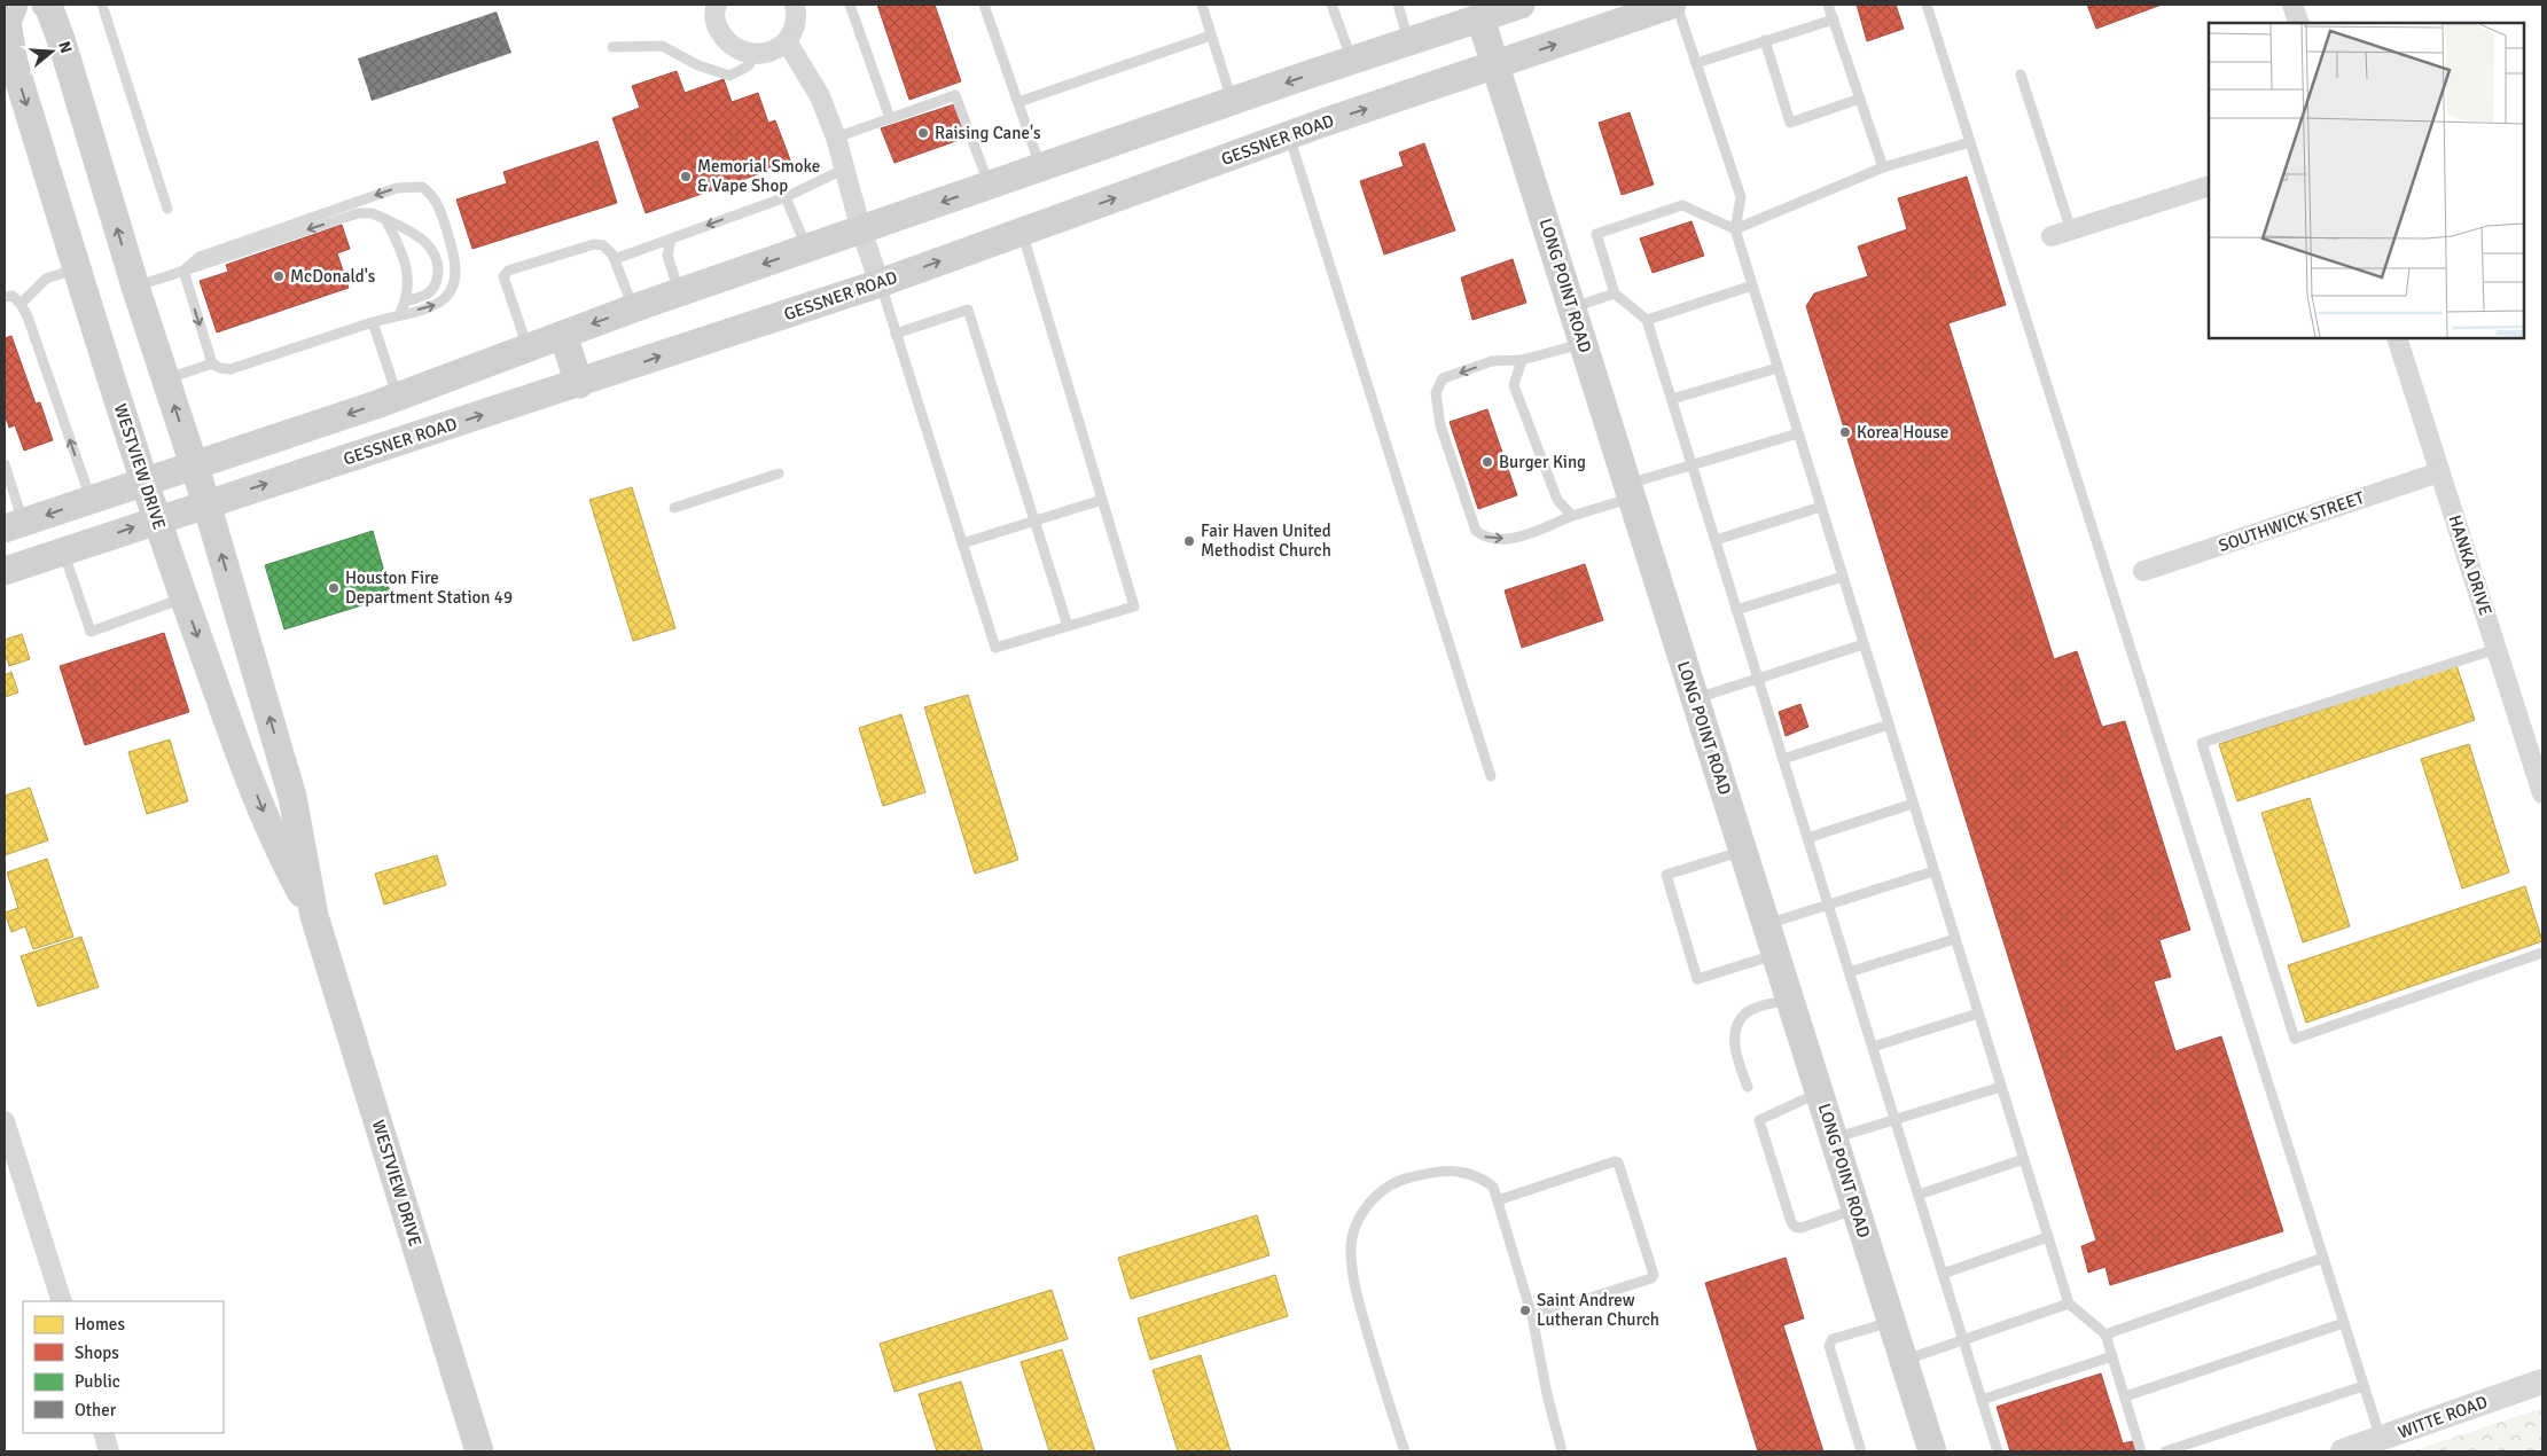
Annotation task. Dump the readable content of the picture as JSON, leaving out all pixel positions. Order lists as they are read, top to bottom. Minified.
{"streets":{"main road":["GESSNER ROAD","LONG POINT ROAD","WESTVIEW DRIVE"],"street":["SOUTHWICK STREET","HANKA DRIVE","WITTE ROAD"]},"crossings":[["GESSNER ROAD","LONG POINT ROAD"],["GESSNER ROAD","WESTVIEW DRIVE"],["SOUTHWICK STREET","HANKA DRIVE"]],"places":["Raising Cane's","Memorial Smoke & Vape Shop","McDonald's","Korea House","Burger King","Fair Haven United Methodist Church","Houston Fire Department Station 49","Saint Andrew Lutheran Church"],"legend":["Homes","Shops","Public","Other"],"north":"right"}
